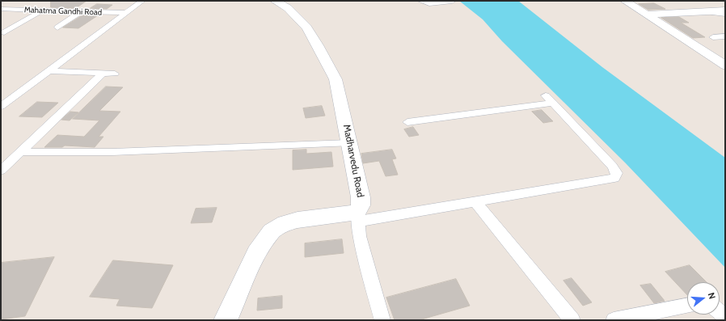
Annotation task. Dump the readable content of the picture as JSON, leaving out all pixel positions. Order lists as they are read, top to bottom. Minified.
{"streets":{"street":["Mahatma Gandhi Road","Madharvedu Road"]},"north":"right"}
